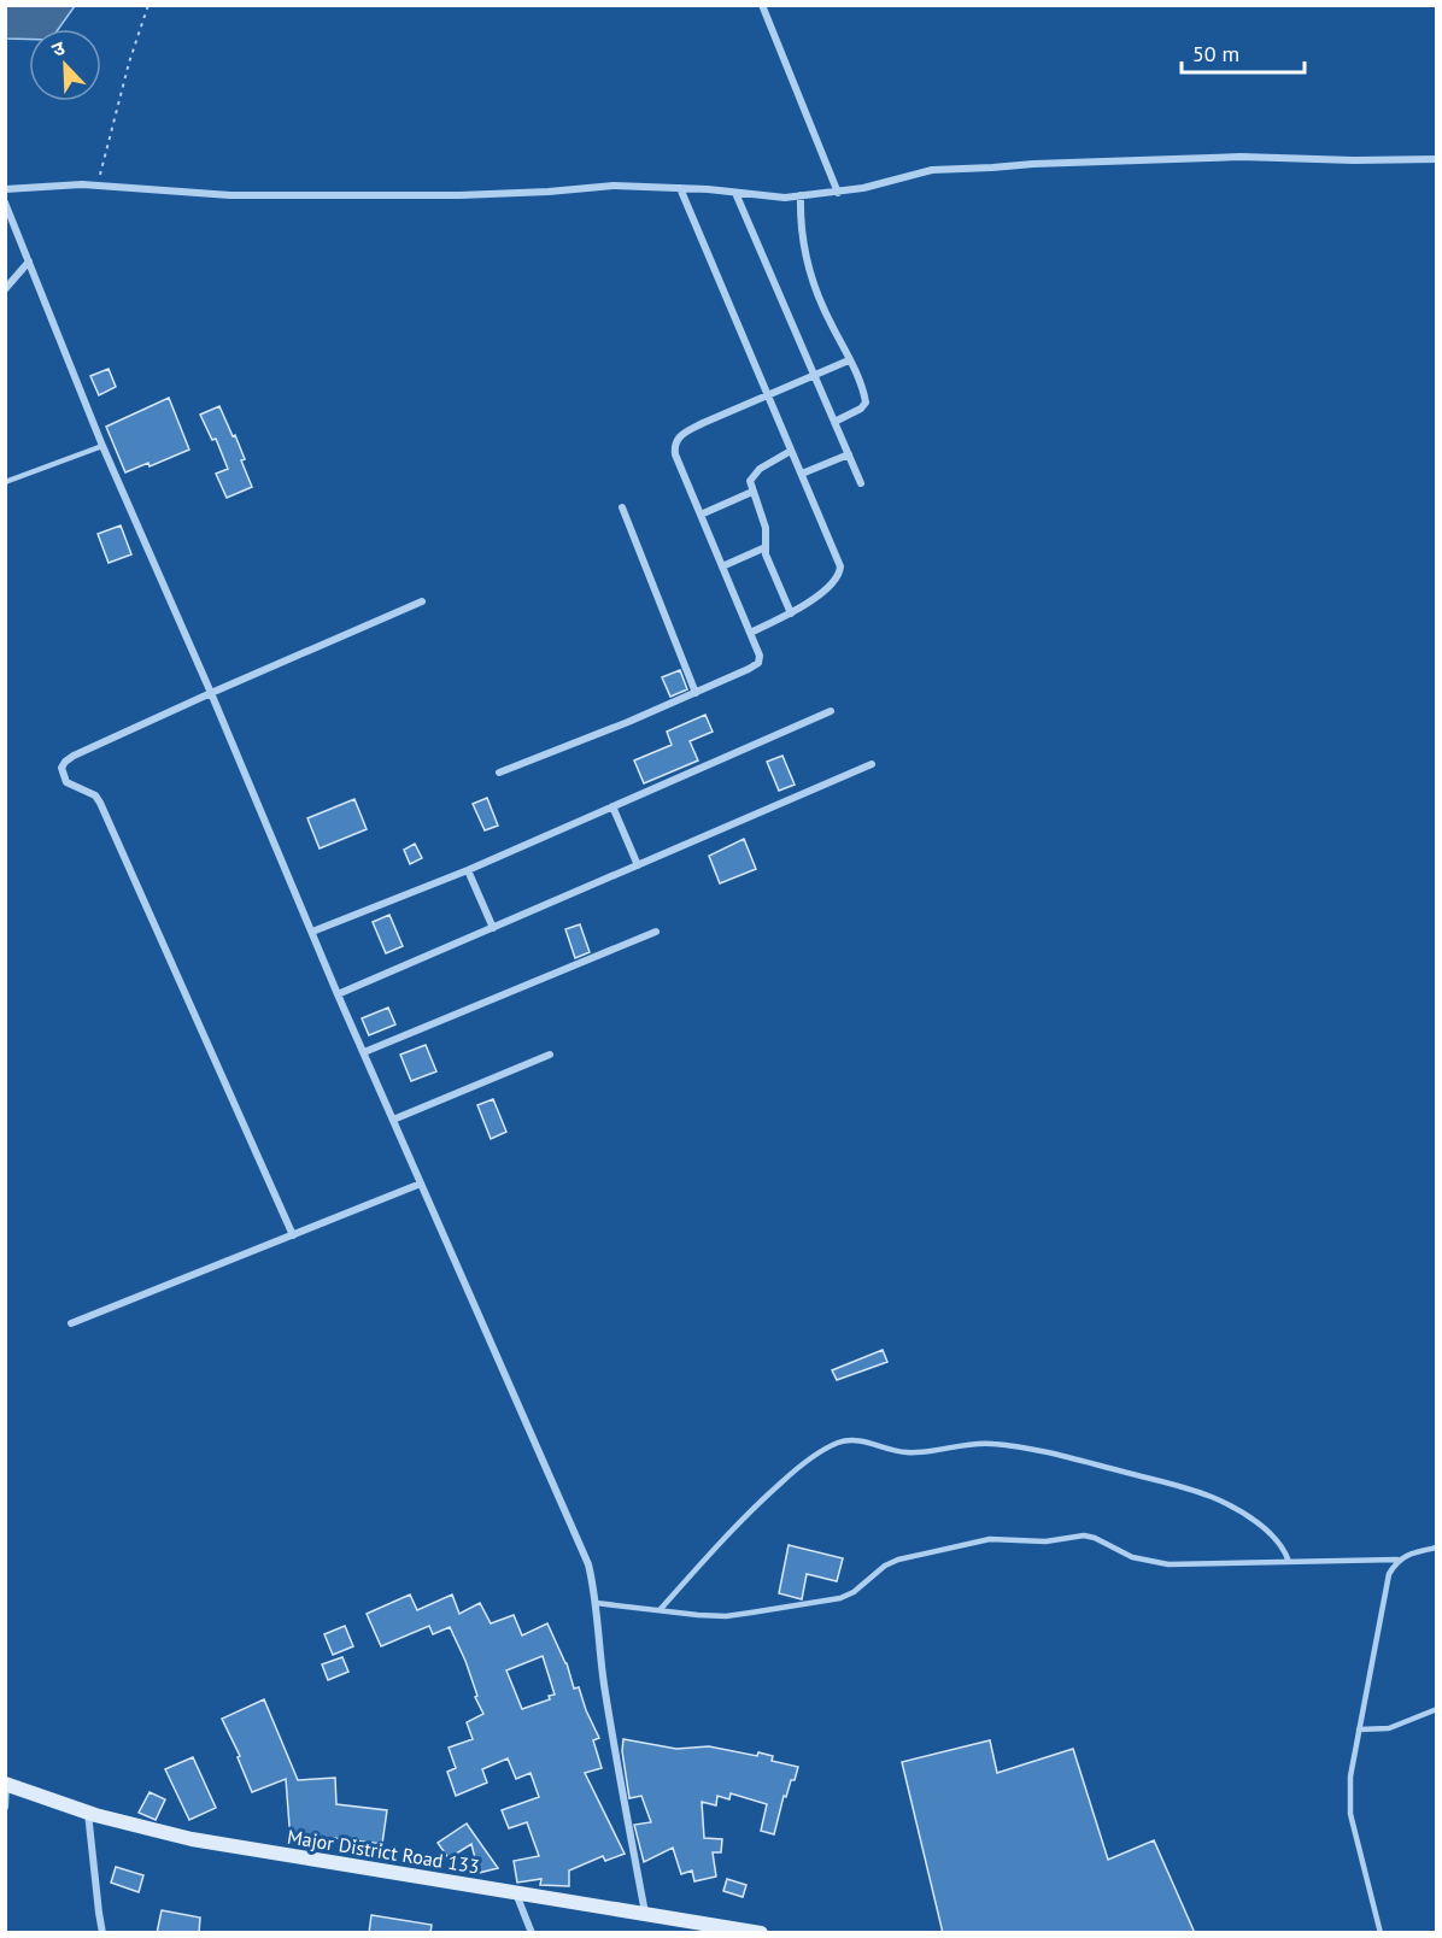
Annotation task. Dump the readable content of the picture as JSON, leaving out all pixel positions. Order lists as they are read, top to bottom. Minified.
{"streets":{"main road":["Major District Road 133"]},"scale_bar":"50 m","north":"top left"}
